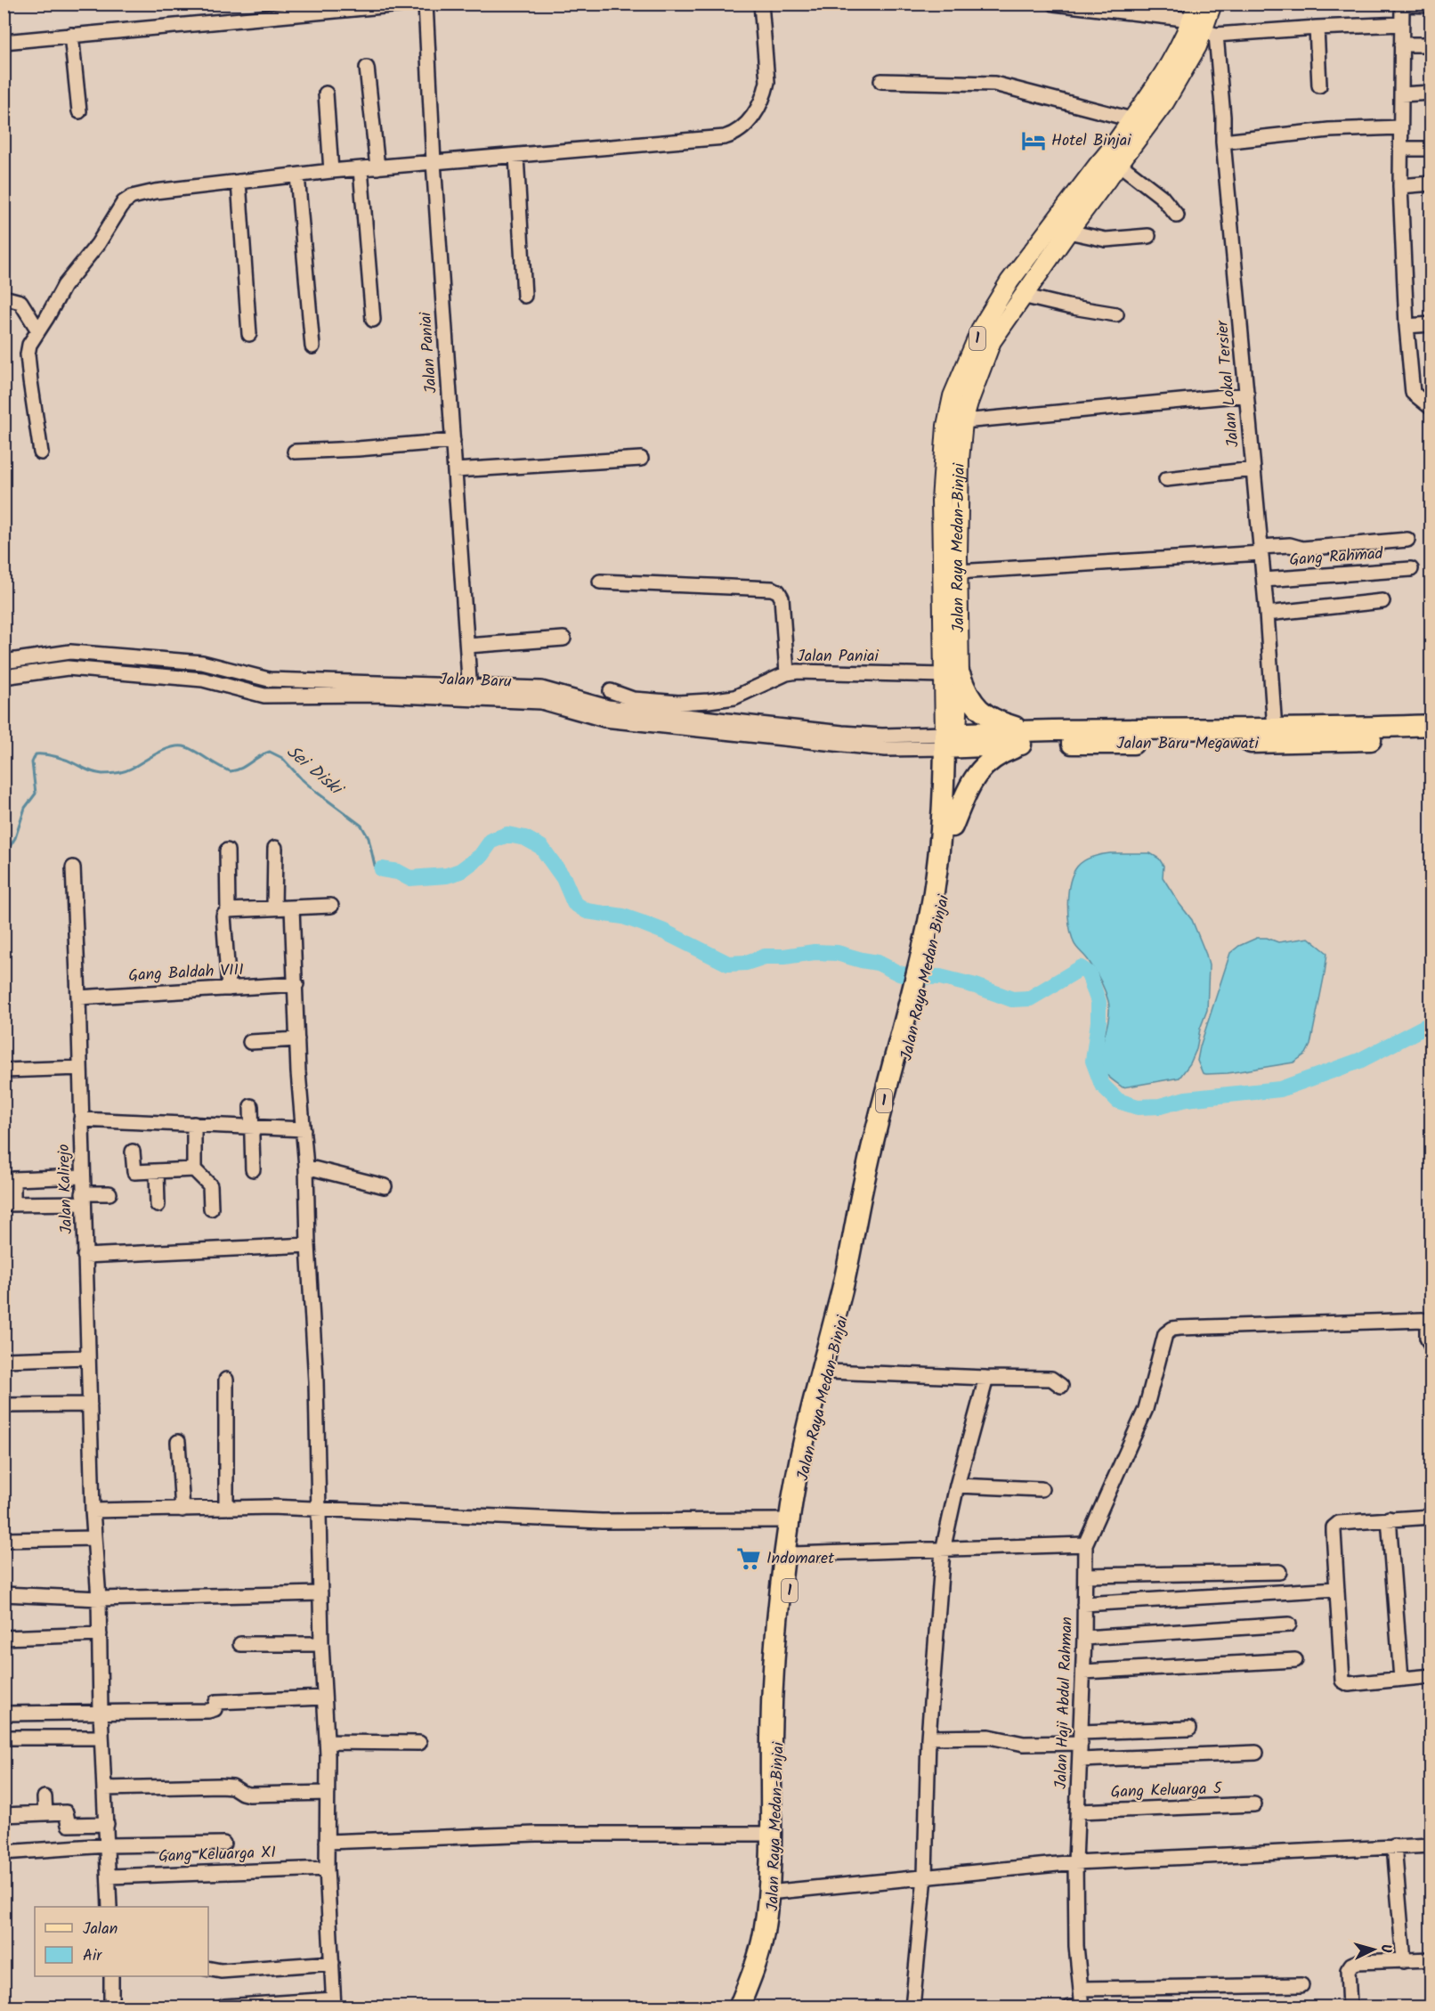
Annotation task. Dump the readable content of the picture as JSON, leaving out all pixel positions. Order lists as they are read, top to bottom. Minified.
{"streets":{"highway":["1","Jalan Raya Medan-Binjai","Jalan Baru Megawati"],"street":["Jalan Paniai","Jalan Lokal Tersier","Gang Rahmad","Jalan Baru","Gang Baldah VIII","Jalan Kalirejo","Jalan Haji Abdul Rahman","Gang Keluarga 5","Gang Keluarga XI"]},"crossings":[["Jalan Paniai","Jalan Raya Medan-Binjai"],["Jalan Paniai","Jalan Baru"],["Jalan Lokal Tersier","Jalan Raya Medan-Binjai"],["Jalan Lokal Tersier","Gang Rahmad"],["Jalan Lokal Tersier","Jalan Baru Megawati"],["Jalan Raya Medan-Binjai","Jalan Baru"],["Jalan Raya Medan-Binjai","Jalan Baru Megawati"],["Jalan Baru","Jalan Baru Megawati"],["Gang Baldah VIII","Jalan Kalirejo"],["Jalan Kalirejo","Gang Keluarga XI"],["Jalan Haji Abdul Rahman","Gang Keluarga 5"]],"water":["Sei Diski"],"places":{"hotel":["Hotel Binjai"],"supermarket":["Indomaret"]},"legend":["Jalan","Air"],"north":"right"}
